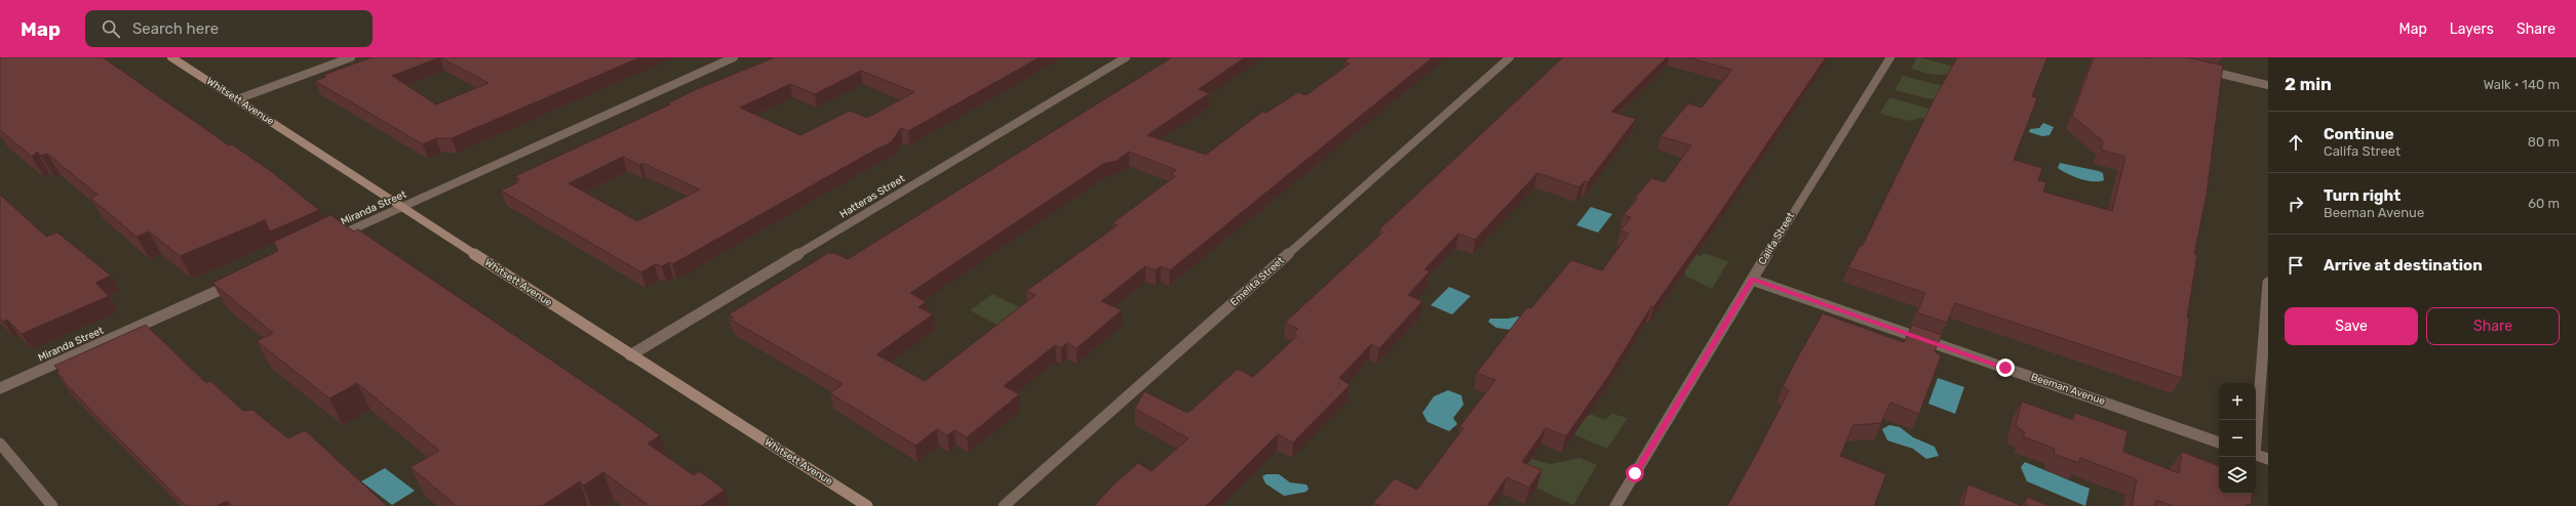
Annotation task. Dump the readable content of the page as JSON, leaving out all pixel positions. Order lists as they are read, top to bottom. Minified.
{"streets":{"main road":["Whitsett Avenue"],"street":["Hatteras Street","Miranda Street","Califa Street","Emelita Street","Beeman Avenue"]},"crossings":[["Whitsett Avenue","Hatteras Street"],["Whitsett Avenue","Miranda Street"],["Califa Street","Beeman Avenue"]],"page":{"header":"Map","search":"Search here","nav":["Map","Layers","Share"],"heading":["2 min","Walk · 140 m"],"list":[["Continue","Califa Street","80 m"],["Turn right","Beeman Avenue","60 m"],"Arrive at destination"],"buttons":["Save","Share"],"map_buttons":["+","−"]}}
